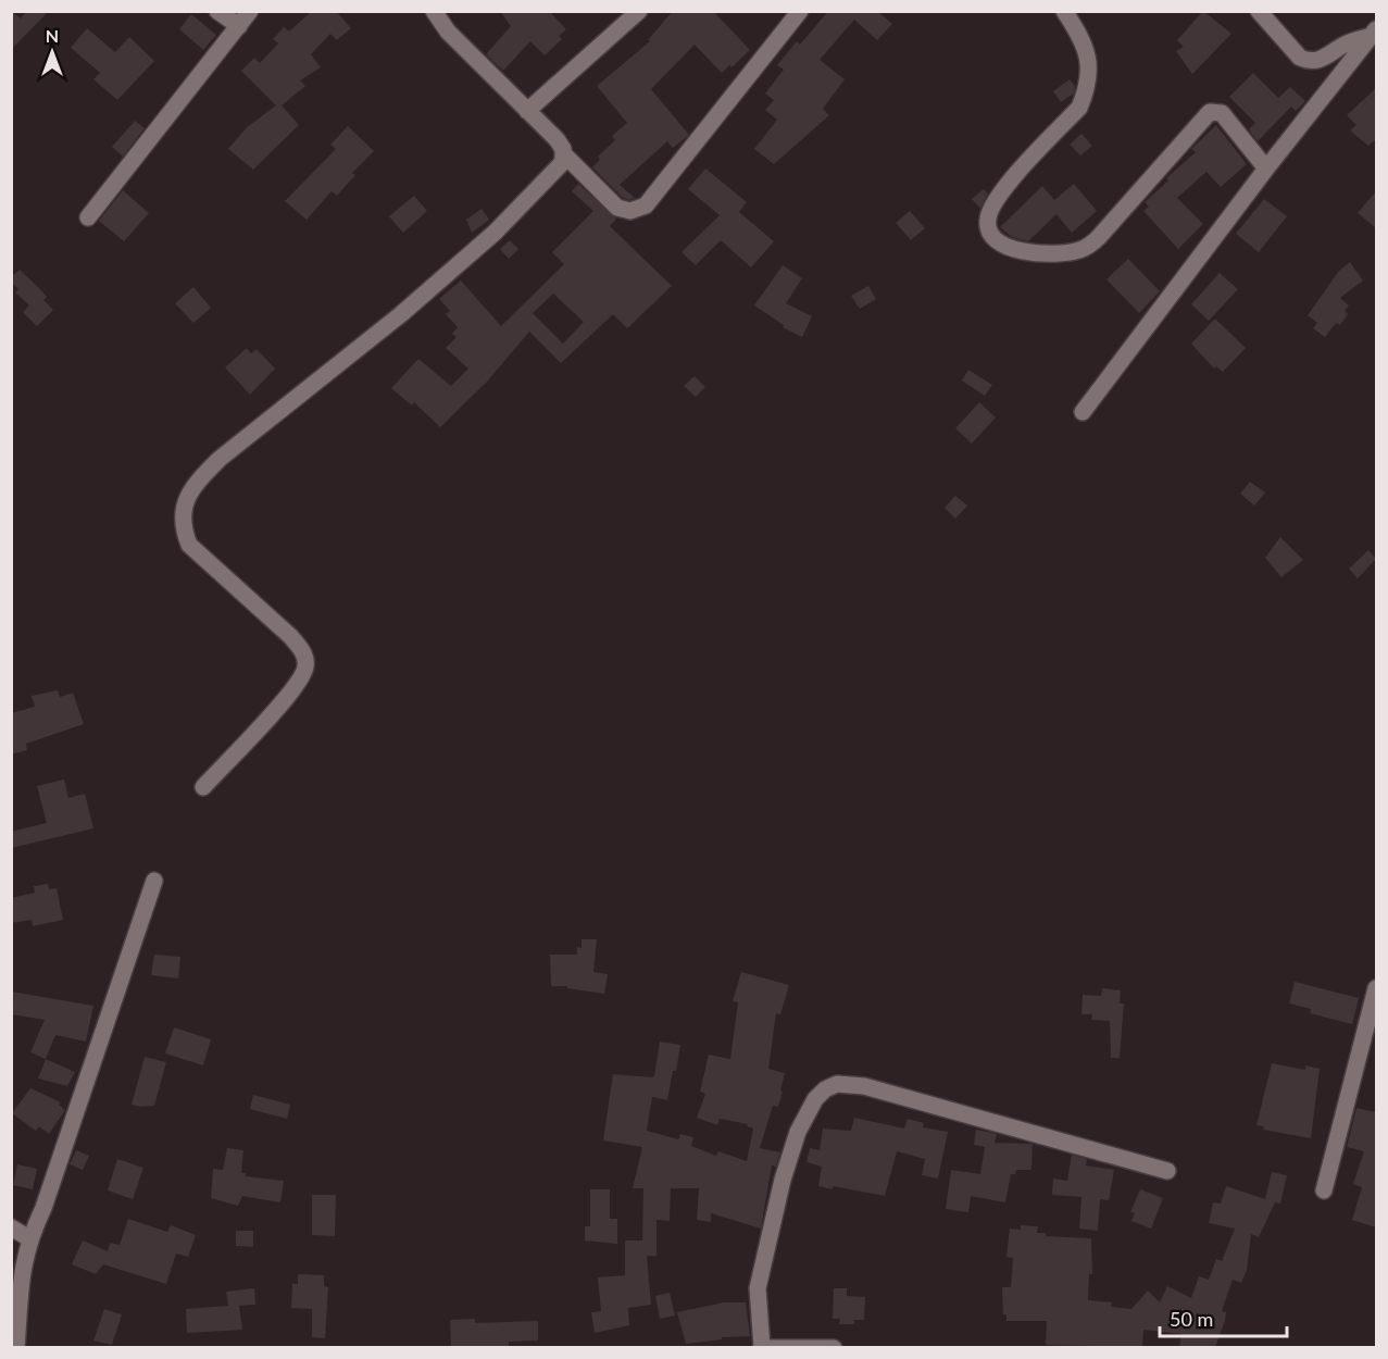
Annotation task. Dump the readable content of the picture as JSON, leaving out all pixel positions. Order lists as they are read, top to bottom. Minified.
{"scale_bar":"50 m","north":"top"}
